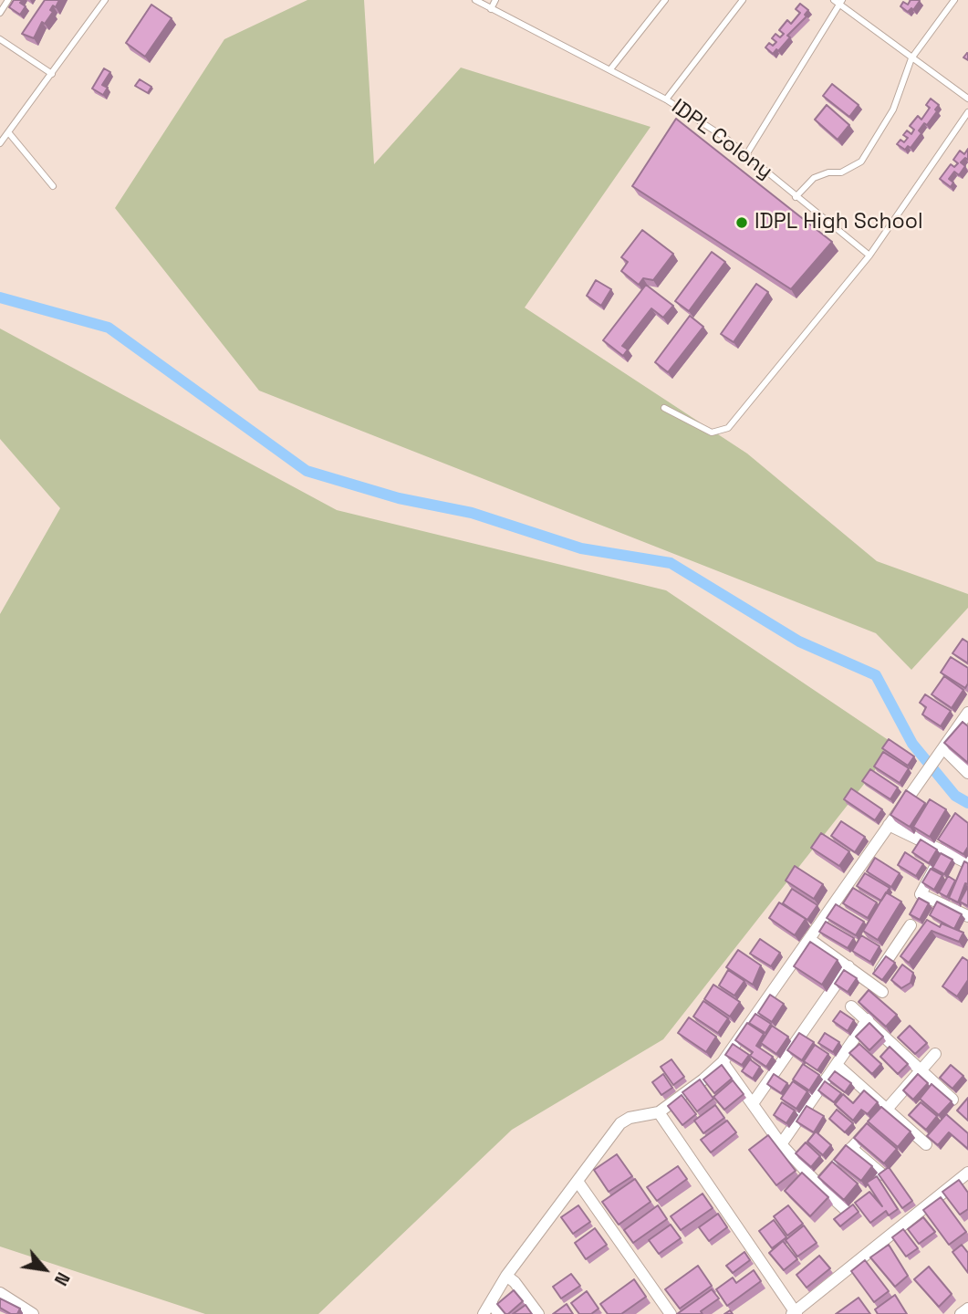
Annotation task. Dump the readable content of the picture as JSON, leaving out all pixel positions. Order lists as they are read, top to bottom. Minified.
{"streets":{"lane":["IDPL Colony"]},"places":["IDPL High School"],"north":"bottom right"}
